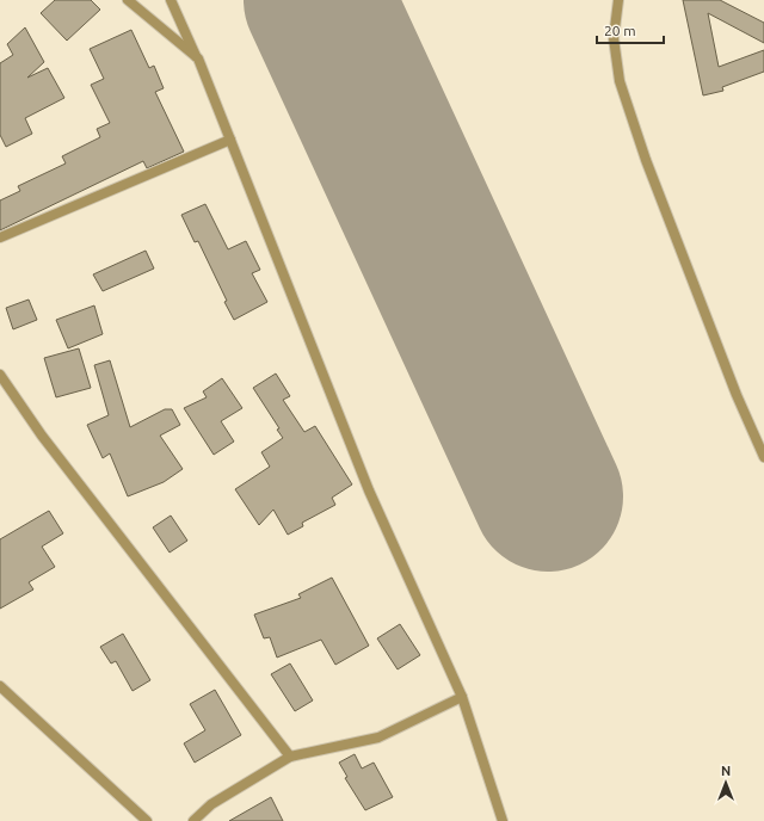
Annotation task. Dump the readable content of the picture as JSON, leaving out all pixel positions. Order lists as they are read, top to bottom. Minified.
{"scale_bar":"20 m","north":"top"}
